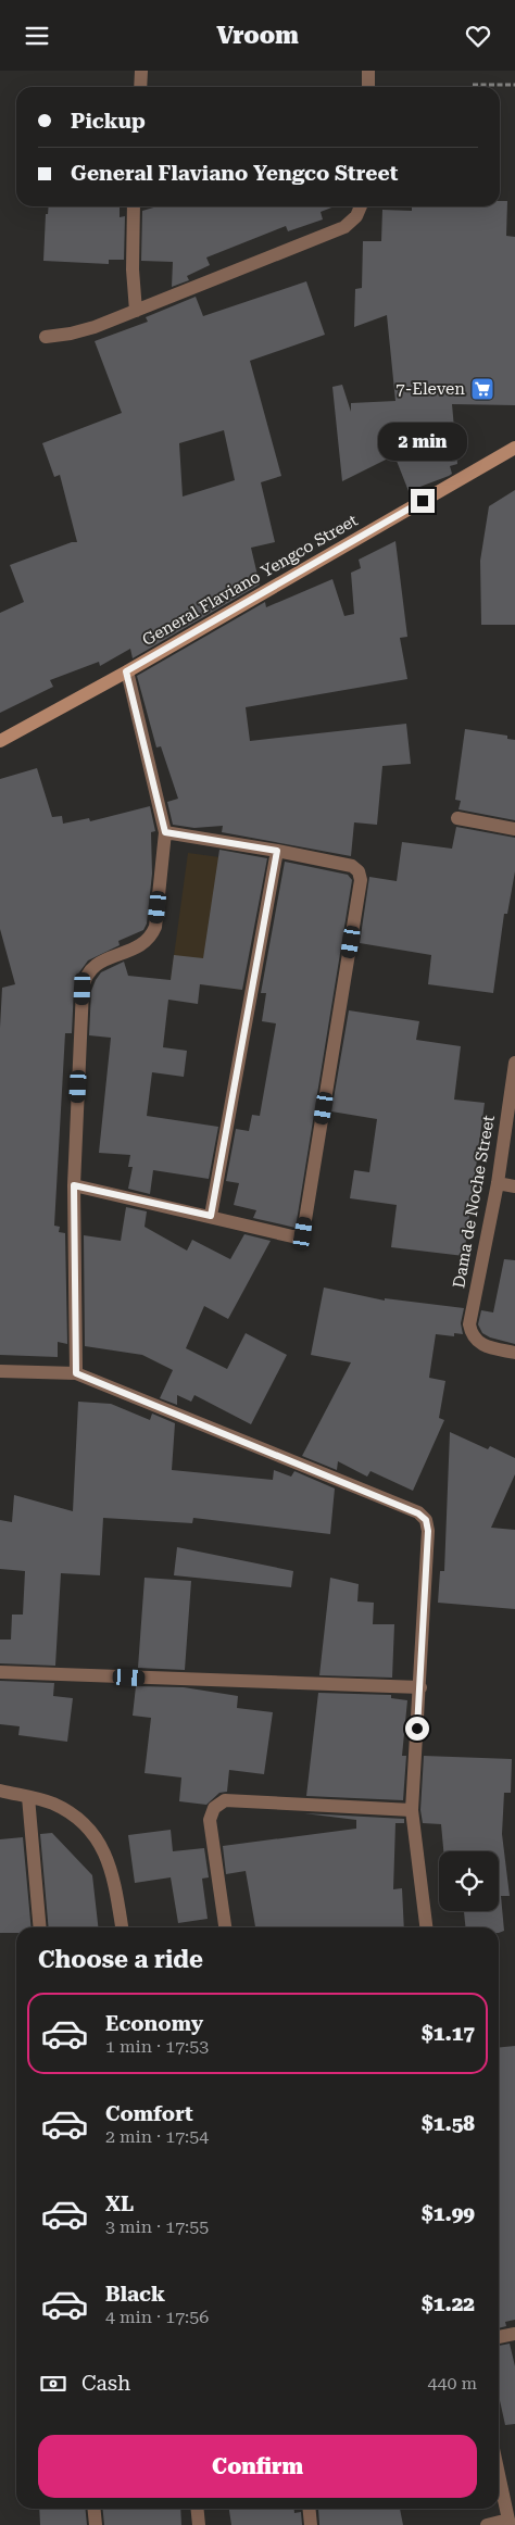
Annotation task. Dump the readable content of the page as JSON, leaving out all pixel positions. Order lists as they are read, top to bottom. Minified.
{"streets":{"main road":["General Flaviano Yengco Street"],"street":["Dama de Noche Street"]},"places":{"supermarket":["7-Eleven"]},"page":{"header":"Vroom","banner":["Pickup","General Flaviano Yengco Street"],"bubble":"2 min","heading":"Choose a ride","list":[{"name":"Economy","note":"1 min · 17:53","value":"$1.17"},{"name":"Comfort","note":"2 min · 17:54","value":"$1.58"},{"name":"XL","note":"3 min · 17:55","value":"$1.99"},{"name":"Black","note":"4 min · 17:56","value":"$1.22"}],"pay":["Cash","440 m"],"buttons":"Confirm"}}
